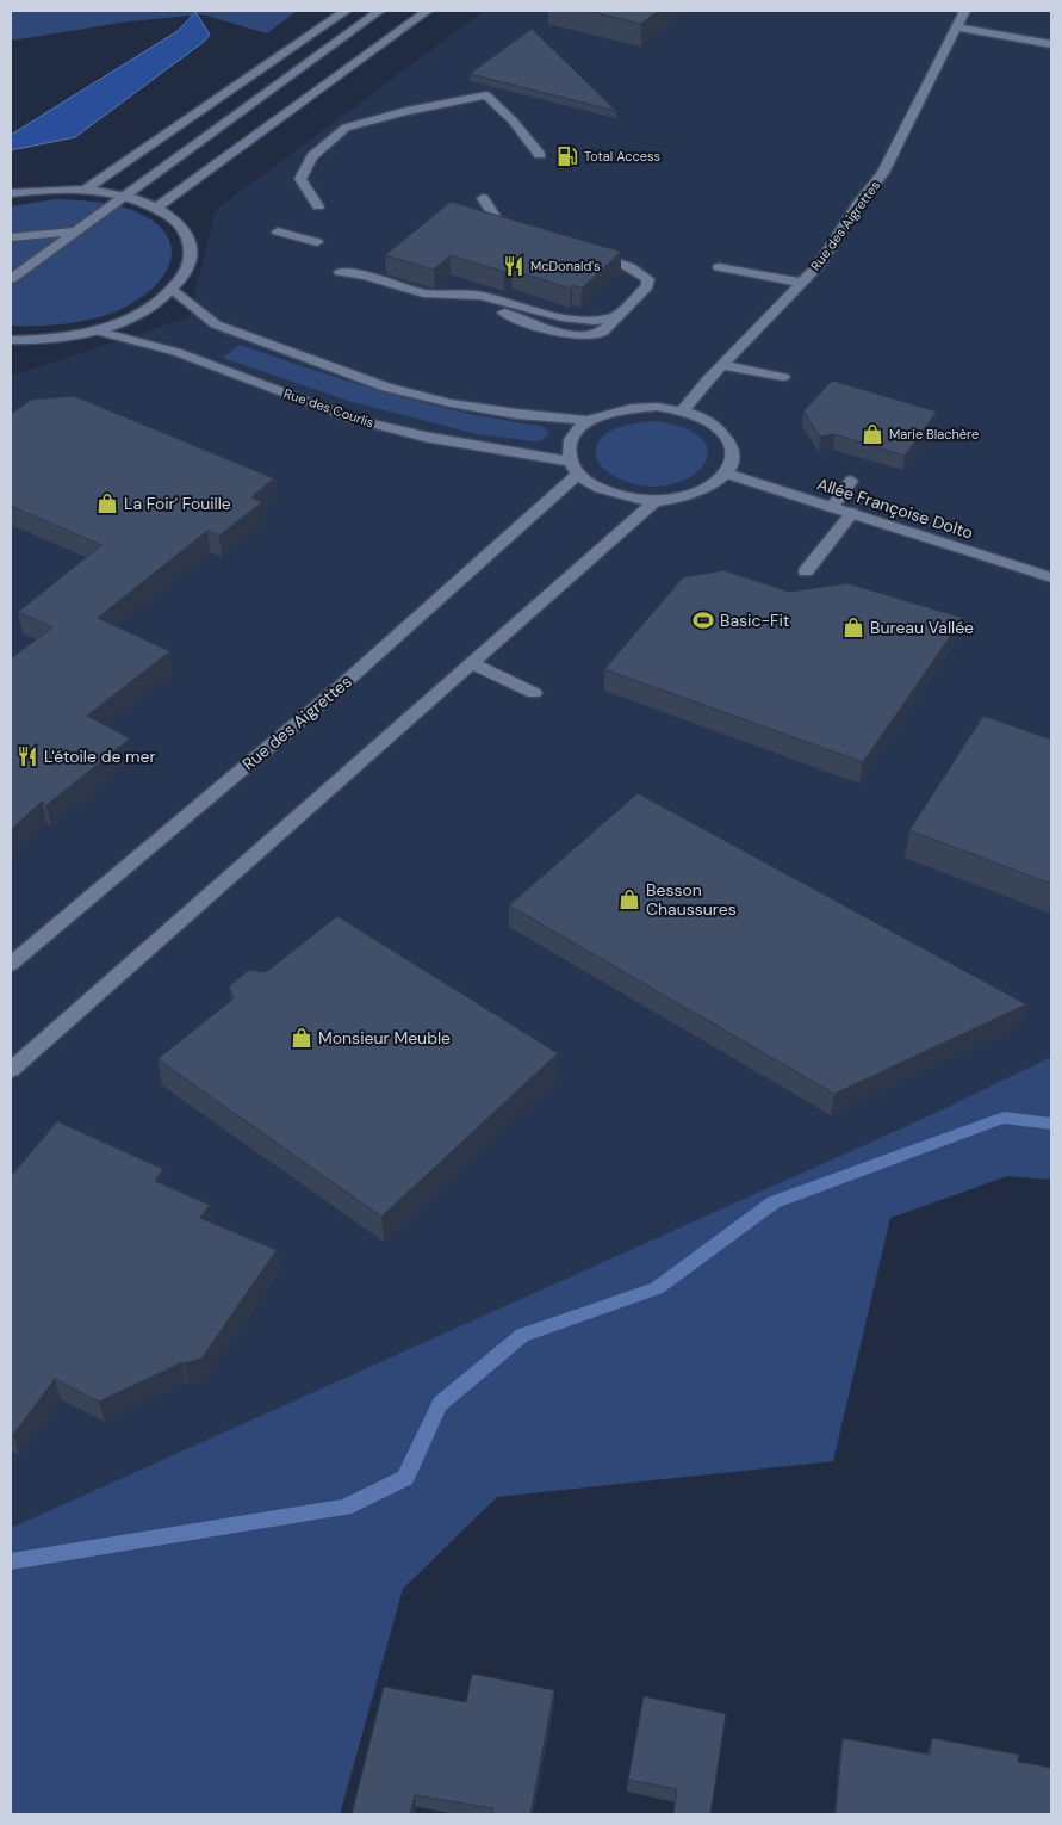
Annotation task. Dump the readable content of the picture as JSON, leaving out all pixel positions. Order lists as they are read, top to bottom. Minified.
{"streets":{"main road":["Rue des Aigrettes","Rue des Courlis","Allée Françoise Dolto"]},"crossings":[["Rue des Aigrettes","Rue des Courlis"],["Rue des Aigrettes","Allée Françoise Dolto"],["Rue des Courlis","Allée Françoise Dolto"]],"places":{"fuel station":["Total Access"],"restaurant":["McDonald's","L'étoile de mer"],"shop":["Marie Blachère","La Foir' Fouille","Bureau Vallée","Besson Chaussures","Monsieur Meuble"],"sports":["Basic-Fit"]}}
